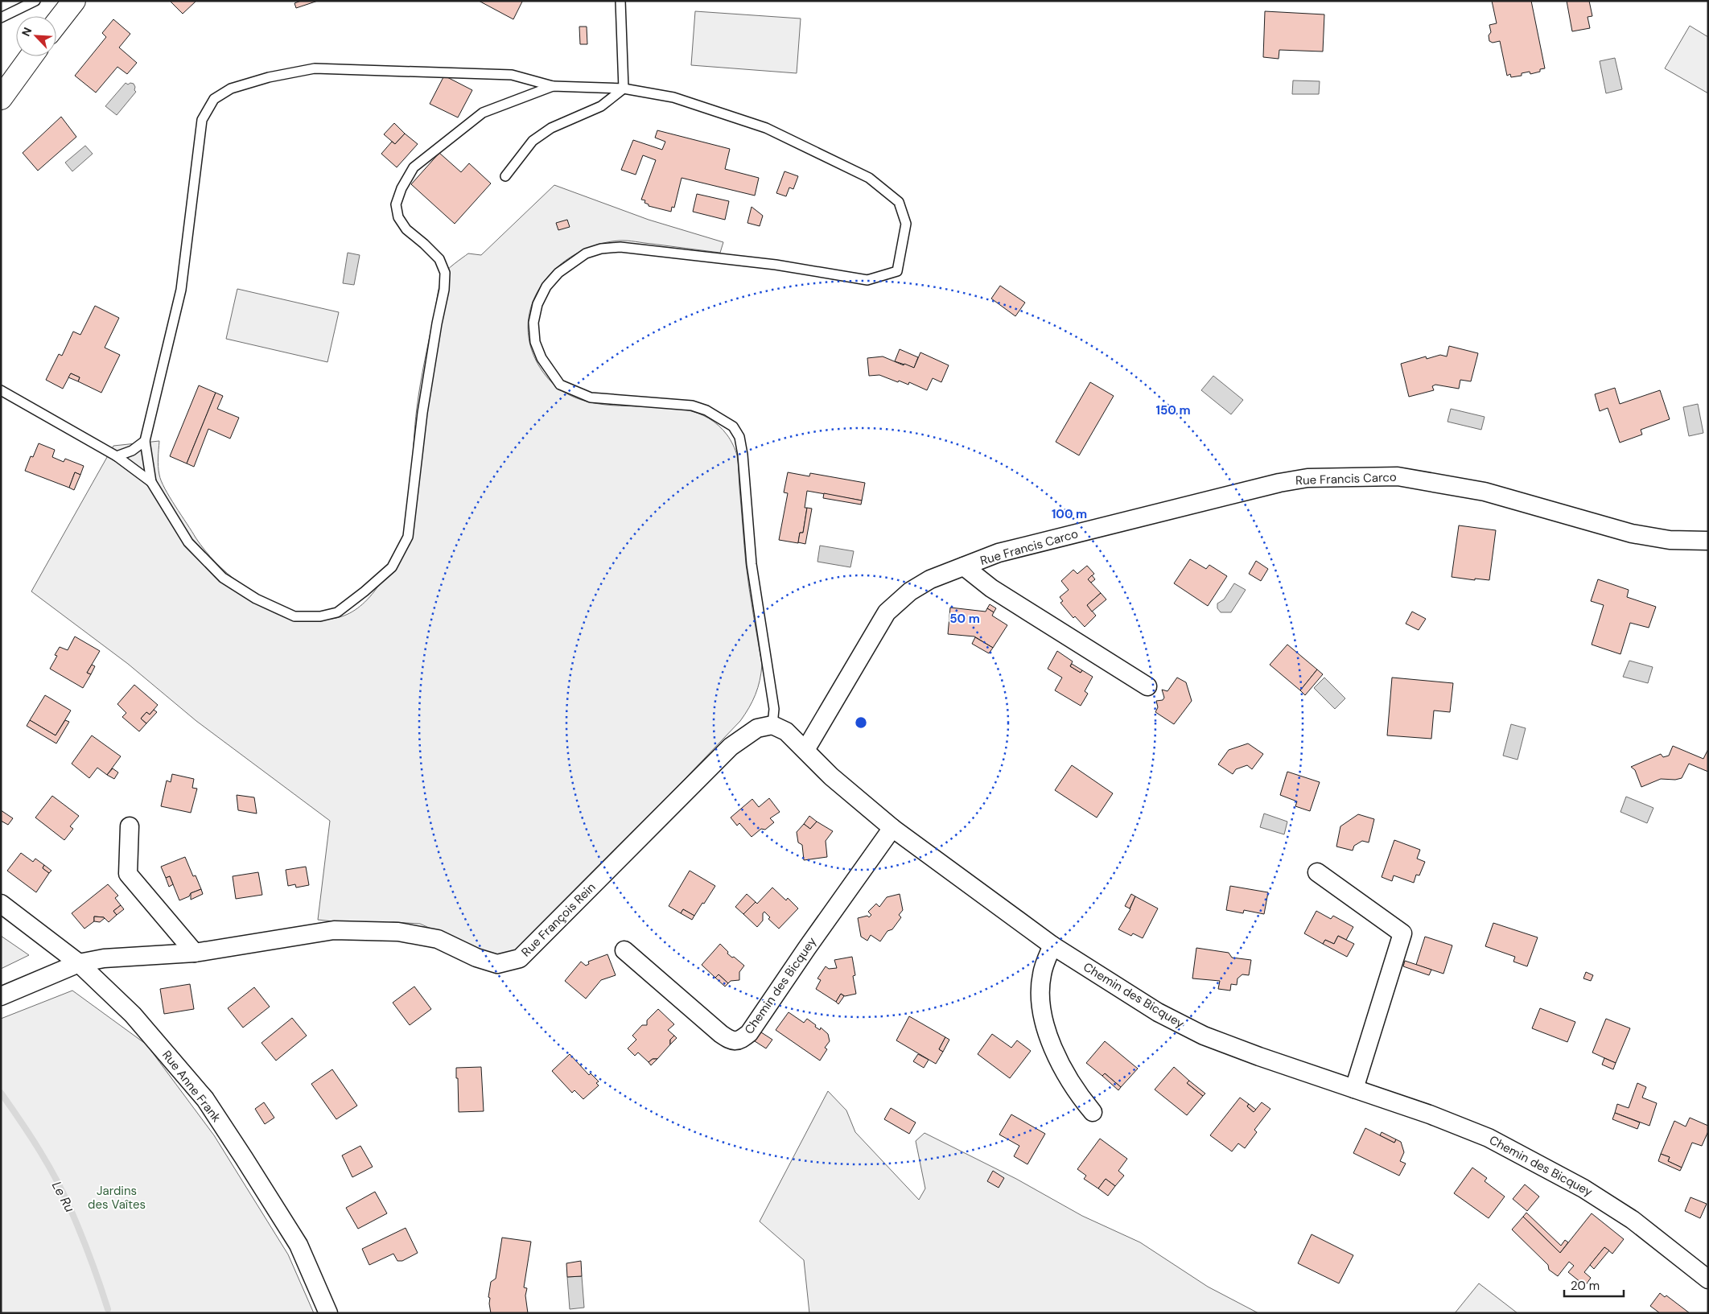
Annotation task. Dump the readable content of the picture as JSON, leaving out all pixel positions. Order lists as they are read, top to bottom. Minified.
{"streets":{"street":["Rue Francis Carco","Rue François Rein","Chemin des Bicquey","Rue Anne Frank"]},"crossings":[["Rue Francis Carco","Chemin des Bicquey"],["Rue François Rein","Chemin des Bicquey"],["Rue François Rein","Rue Anne Frank"]],"water":["Le Ru"],"parks":["Jardins des Vaîtes"],"scale_bar":"20 m","north":"top left","rings":["150 m","100 m","50 m"]}
